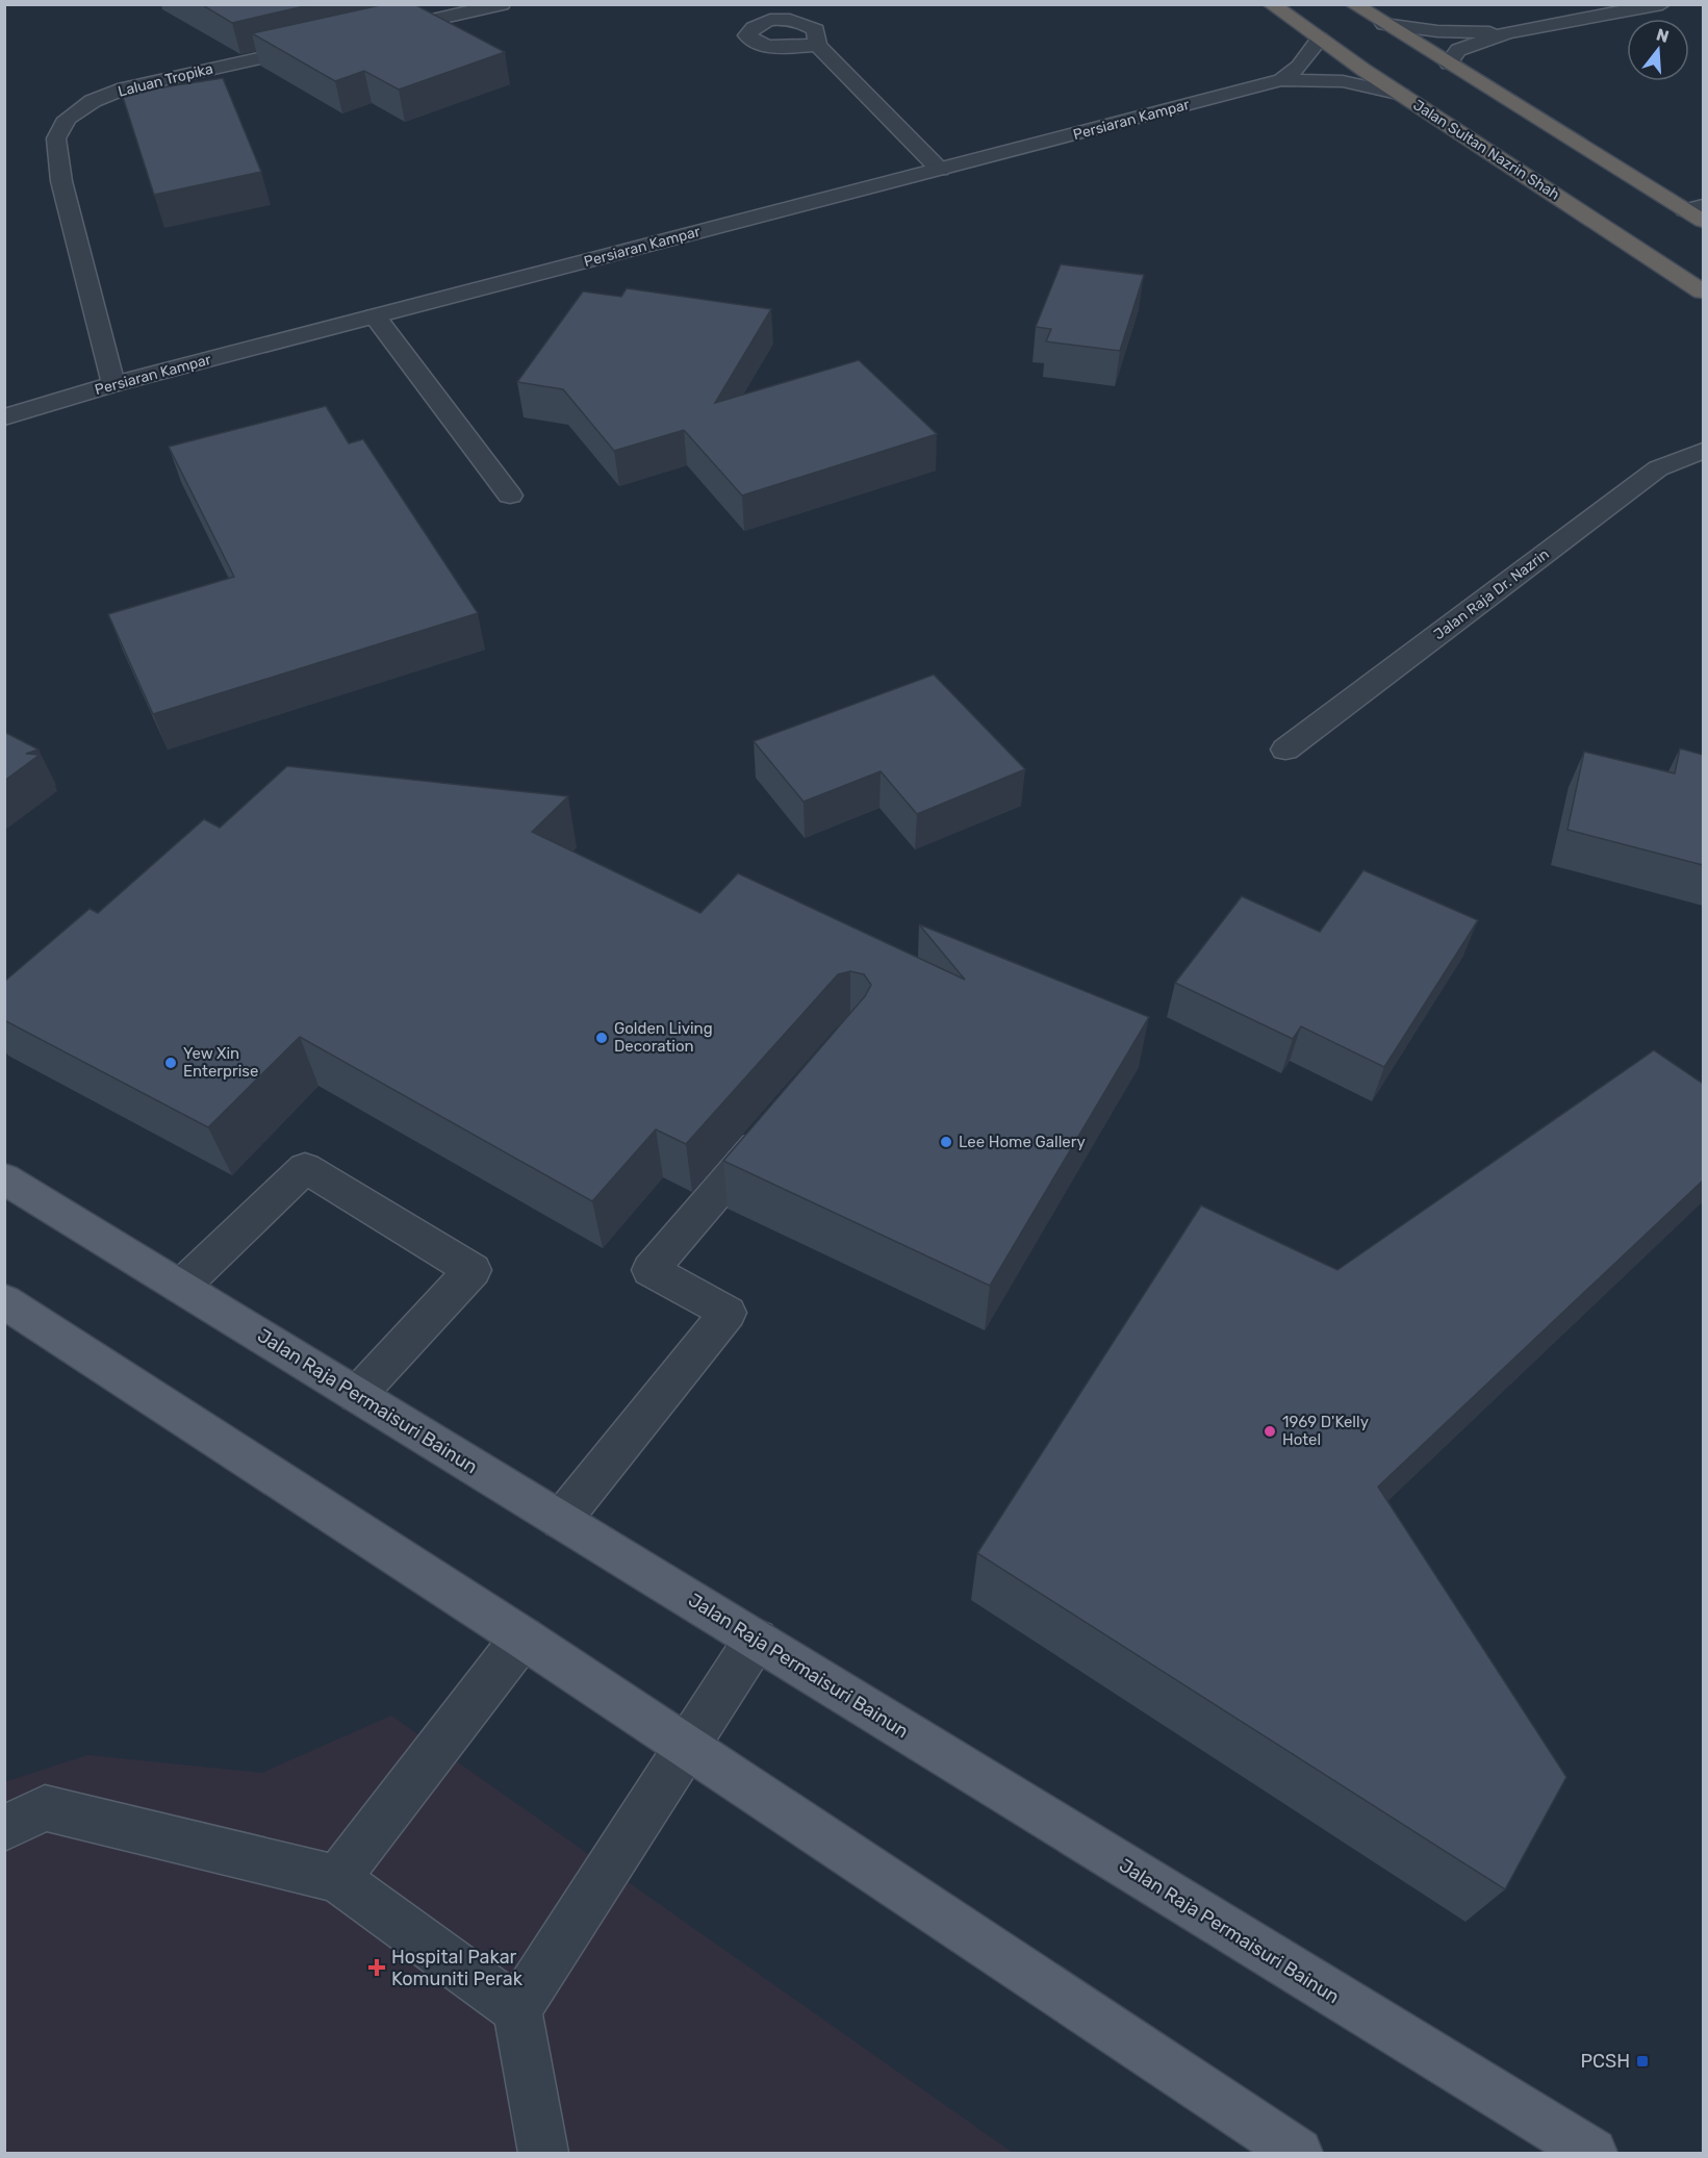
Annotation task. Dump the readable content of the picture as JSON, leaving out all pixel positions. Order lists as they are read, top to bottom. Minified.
{"streets":{"highway":["Jalan Sultan Nazrin Shah"],"main road":["Jalan Raja Permaisuri Bainun"],"street":["Laluan Tropika","Persiaran Kampar","Jalan Raja Dr. Nazrin"]},"crossings":[["Laluan Tropika","Persiaran Kampar"],["Persiaran Kampar","Jalan Sultan Nazrin Shah"]],"places":{"other":["Golden Living Decoration","Yew Xin Enterprise","Lee Home Gallery","1969 D'Kelly Hotel"],"health":["Hospital Pakar Komuniti Perak"],"transit":["PCSH"]},"north":"top"}
